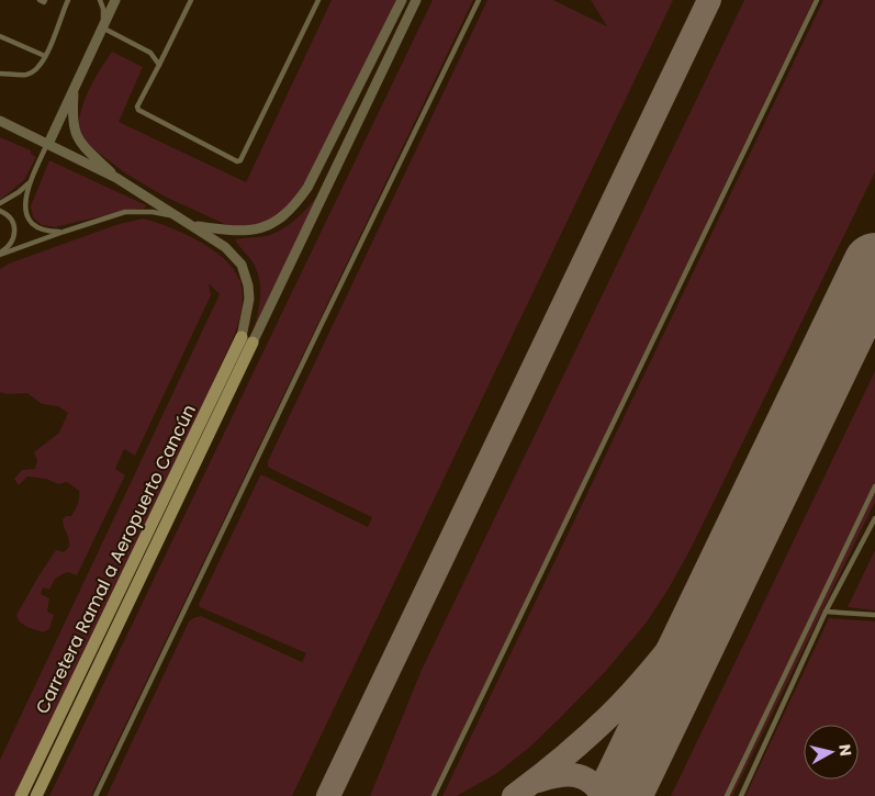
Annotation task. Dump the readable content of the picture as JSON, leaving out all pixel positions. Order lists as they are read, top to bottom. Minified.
{"streets":{"main road":["Carretera Ramal a Aeropuerto Cancún"]},"north":"right"}
